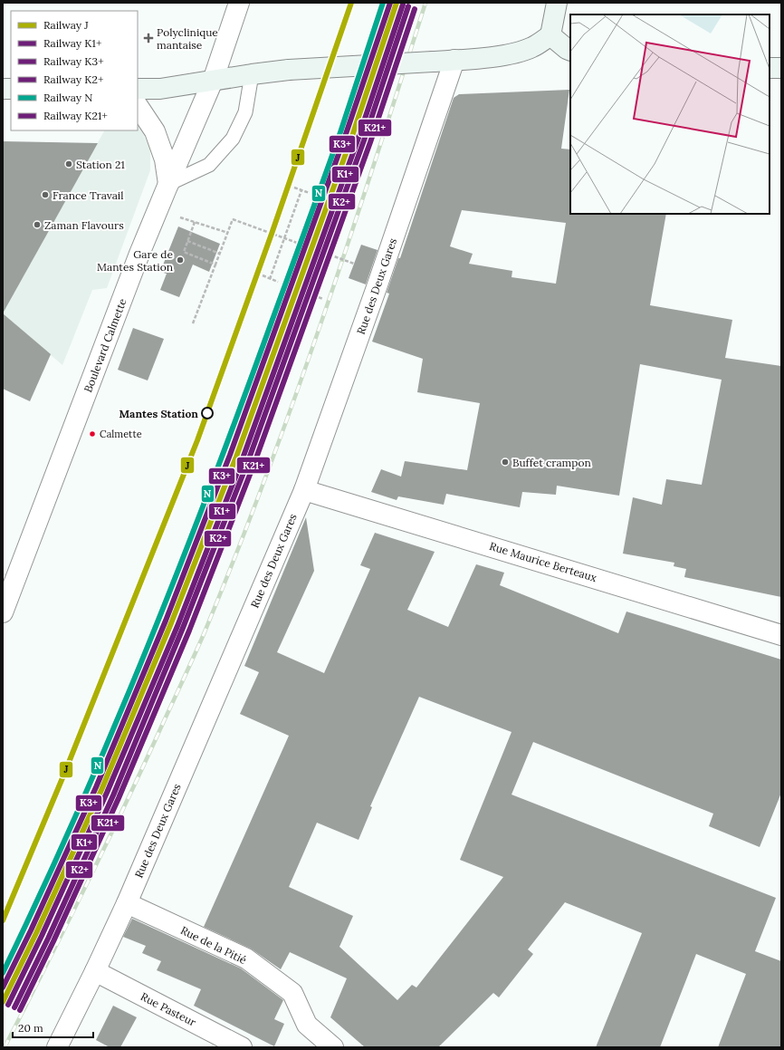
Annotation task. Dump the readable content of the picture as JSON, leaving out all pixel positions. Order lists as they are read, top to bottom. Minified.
{"streets":{"street":["Rue des Deux Gares","Boulevard Calmette","Rue Maurice Berteaux","Rue de la Pitié","Rue Pasteur"]},"crossings":[["Rue des Deux Gares","Rue Maurice Berteaux"],["Rue des Deux Gares","Rue de la Pitié"],["Rue des Deux Gares","Rue Pasteur"]],"places":{"health":["Polyclinique mantaise"],"other":["Station 21","France Travail","Zaman Flavours","Gare de Mantes Station","Mantes Station","Calmette","Buffet crampon"]},"lines":["rail line J","rail line K3+","rail line N","rail line K1+","rail line K2+","rail line K21+"],"legend":["Railway J","Railway K1+","Railway K3+","Railway K2+","Railway N","Railway K21+"],"scale_bar":"20 m"}
